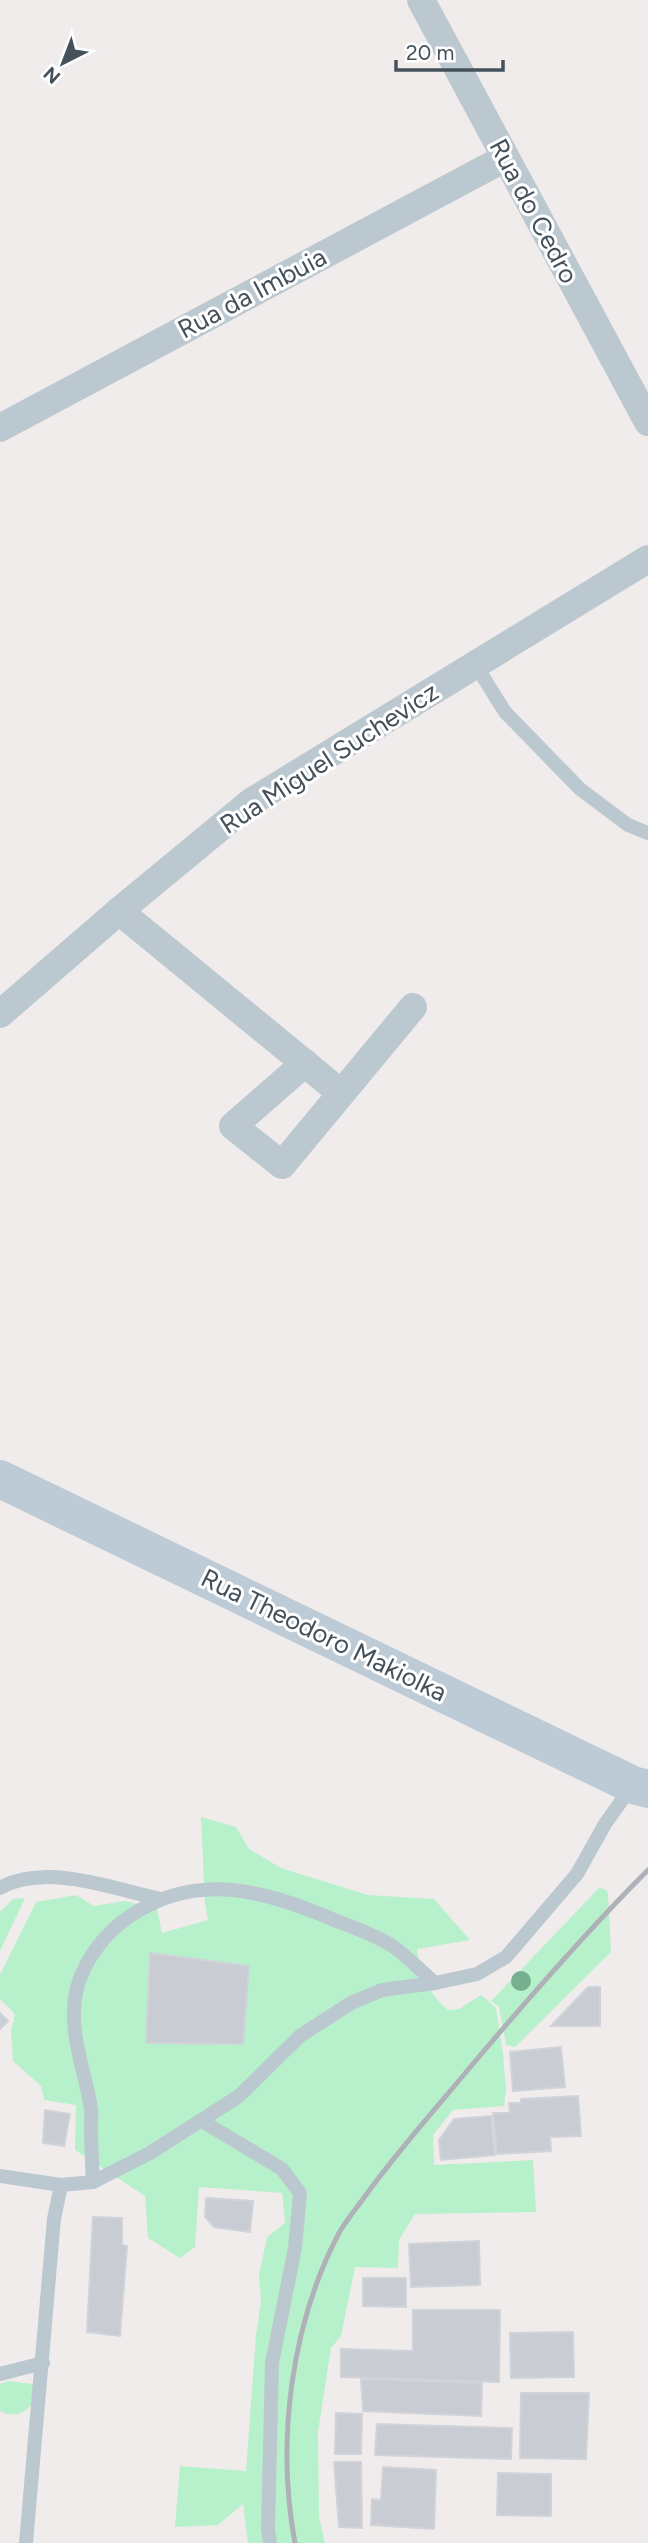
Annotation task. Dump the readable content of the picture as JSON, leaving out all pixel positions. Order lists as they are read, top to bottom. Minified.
{"streets":{"main road":["Rua Theodoro Makiolka"],"street":["Rua do Cedro","Rua da Imbuia","Rua Miguel Suchevicz"]},"crossings":[["Rua do Cedro","Rua da Imbuia"]],"scale_bar":"20 m","north":"bottom left"}
